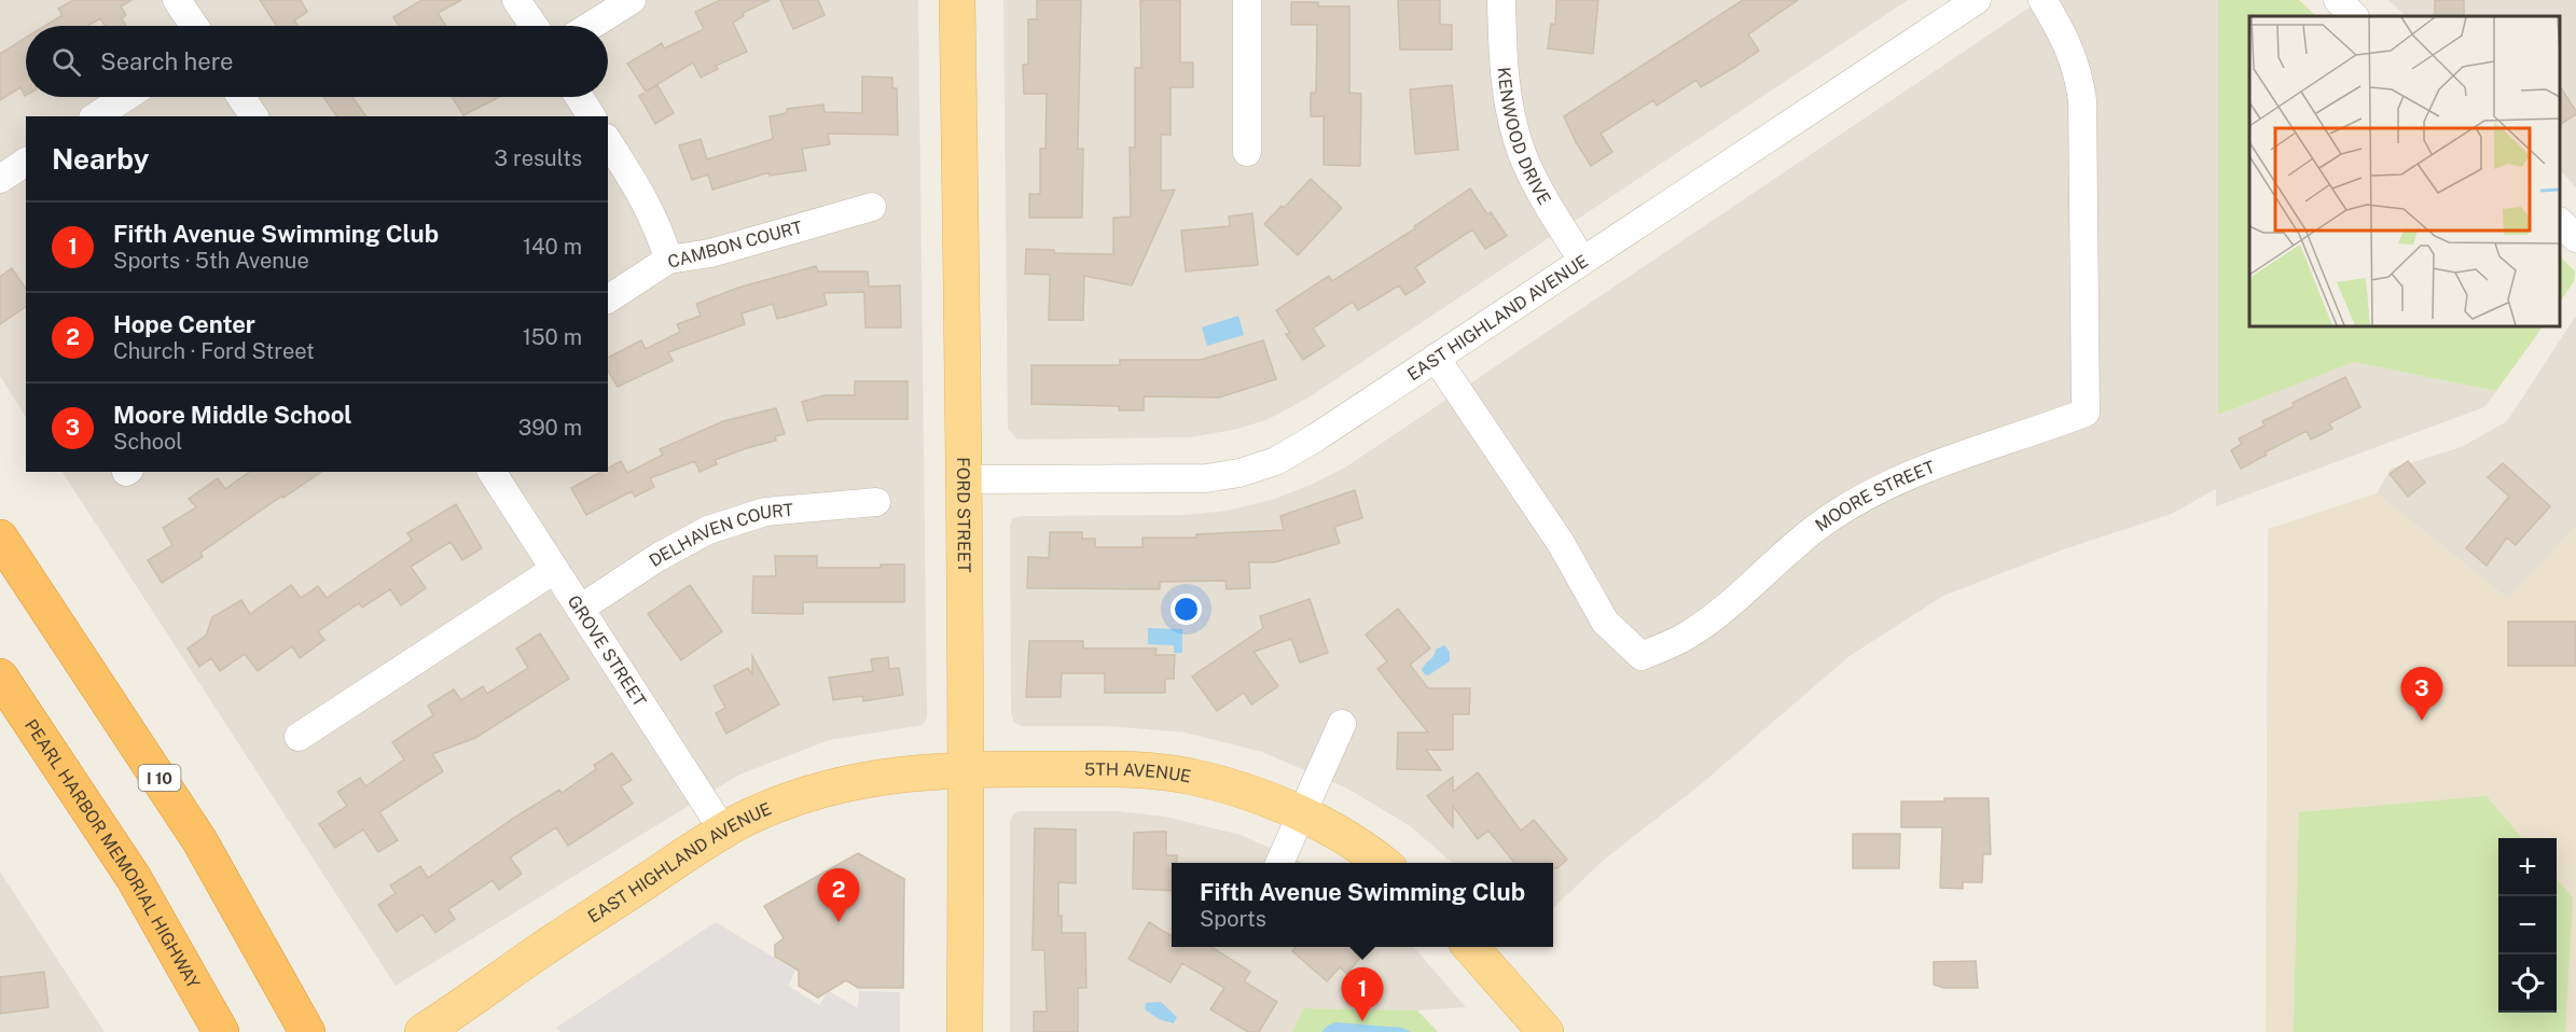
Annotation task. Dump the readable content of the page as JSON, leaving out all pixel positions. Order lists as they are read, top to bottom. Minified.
{"streets":{"highway":["I 10","PEARL HARBOR MEMORIAL HIGHWAY"],"main road":["EAST HIGHLAND AVENUE","FORD STREET","5TH AVENUE"],"street":["KENWOOD DRIVE","CAMBON COURT","MOORE STREET","DELHAVEN COURT","GROVE STREET"]},"crossings":[["KENWOOD DRIVE","EAST HIGHLAND AVENUE"],["EAST HIGHLAND AVENUE","MOORE STREET"],["EAST HIGHLAND AVENUE","FORD STREET"],["EAST HIGHLAND AVENUE","GROVE STREET"],["EAST HIGHLAND AVENUE","5TH AVENUE"],["FORD STREET","5TH AVENUE"],["DELHAVEN COURT","GROVE STREET"]],"page":{"search":"Search here","heading":["Nearby","3 results"],"list":[{"mark":"1","name":"Fifth Avenue Swimming Club","note":"Sports · 5th Avenue","value":"140 m"},{"mark":"2","name":"Hope Center","note":"Church · Ford Street","value":"150 m"},{"mark":"3","name":"Moore Middle School","note":"School","value":"390 m"}],"pins":["3","2","1"],"map_buttons":["+","−"],"popup":["Fifth Avenue Swimming Club","Sports"]}}
